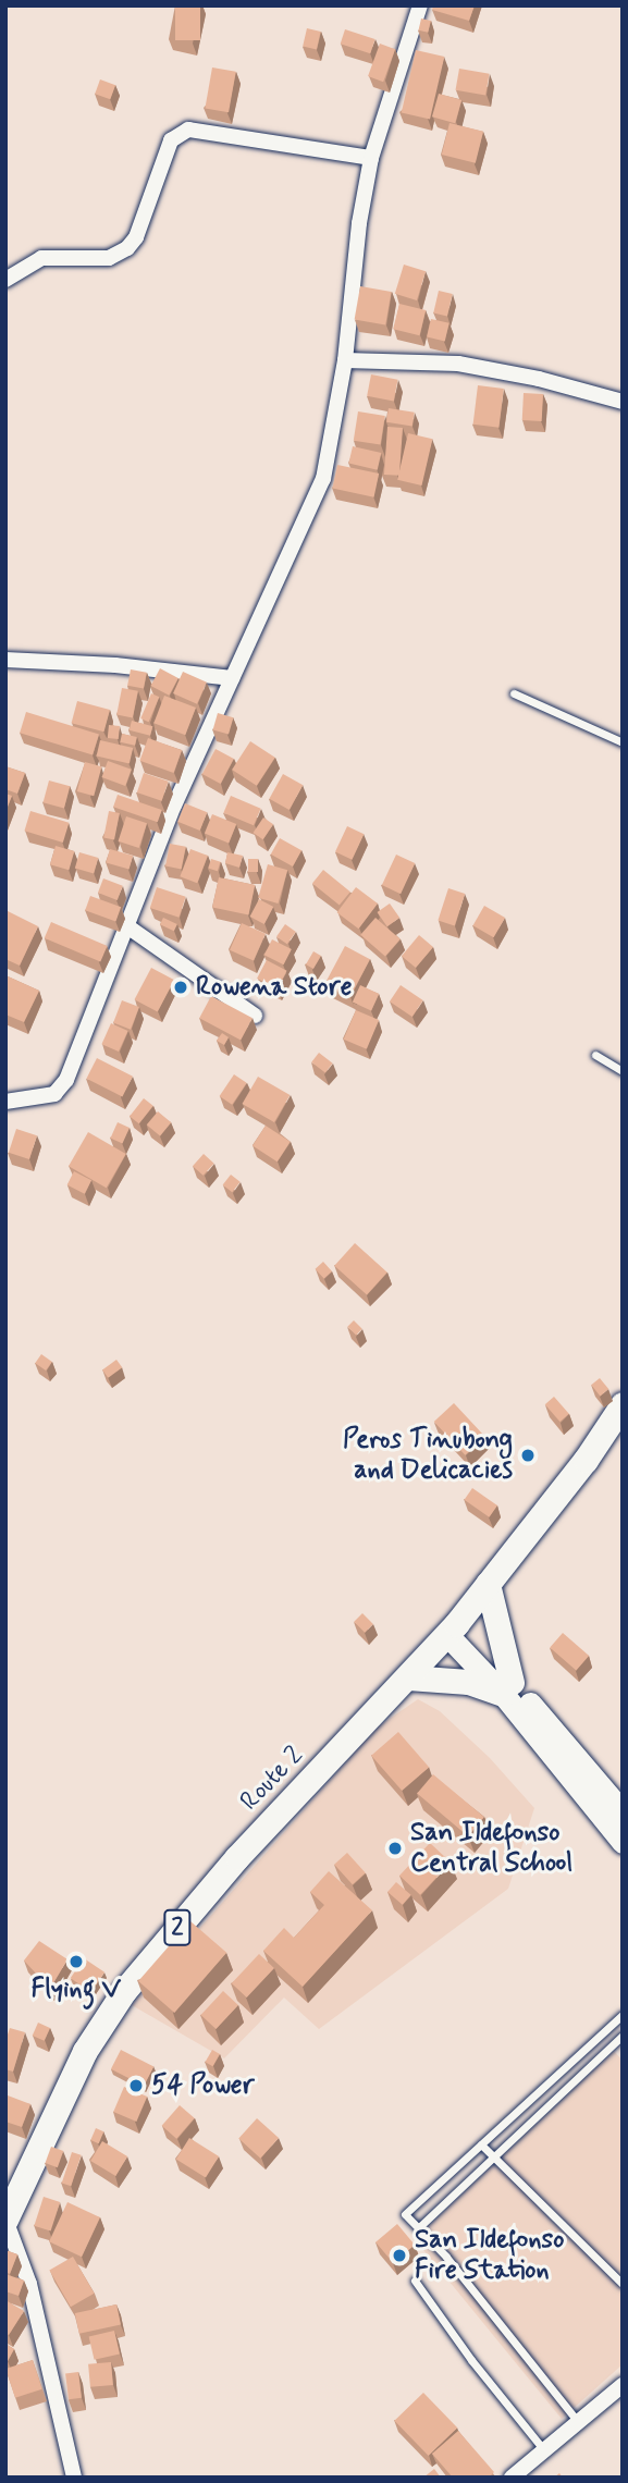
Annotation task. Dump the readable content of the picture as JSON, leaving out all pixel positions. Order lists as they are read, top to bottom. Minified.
{"streets":{"highway":["Route 2","2"]},"places":["Rowena Store","Peros Tinubong and Delicacies","San Ildefonso Central School","Flying V","54 Power","San Ildefonso Fire Station"]}
